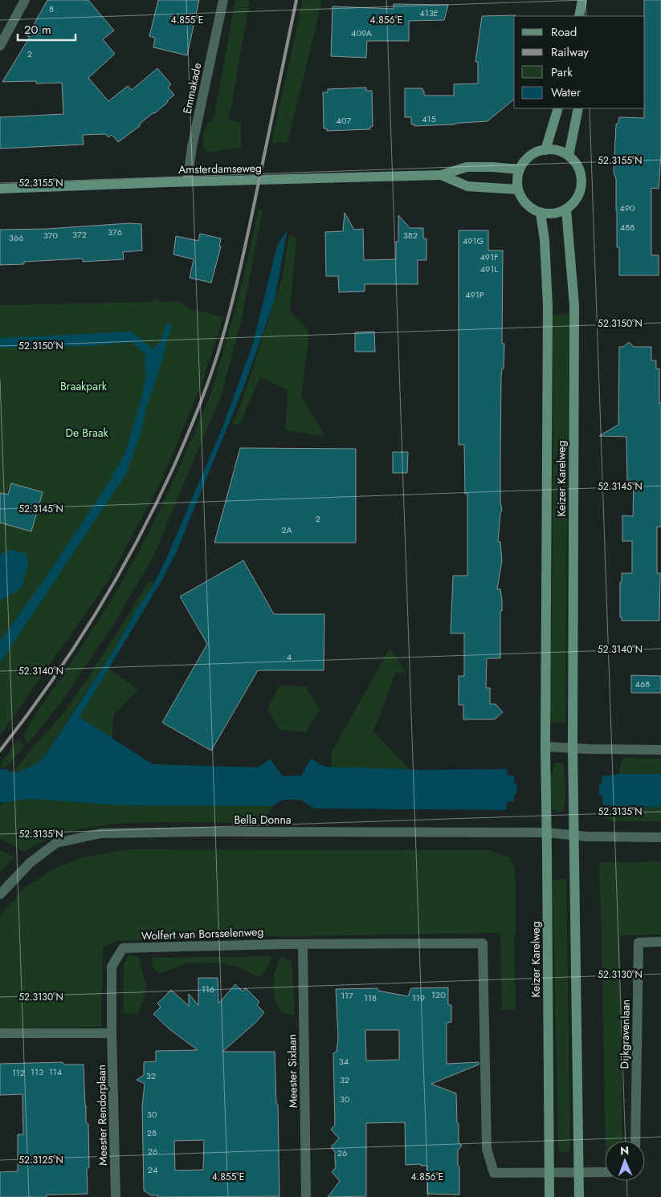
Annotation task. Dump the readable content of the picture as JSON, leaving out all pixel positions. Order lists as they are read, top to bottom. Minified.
{"streets":{"main road":["Amsterdamseweg","Keizer Karelweg"],"street":["Emmakade","Bella Donna","Wolfert van Borsselenweg","Dijkgravenlaan","Meester Sixlaan","Meester Rendorplaan"]},"crossings":[["Emmakade","Amsterdamseweg"],["Amsterdamseweg","Keizer Karelweg"],["Keizer Karelweg","Bella Donna"],["Keizer Karelweg","Wolfert van Borsselenweg"],["Wolfert van Borsselenweg","Meester Sixlaan"],["Wolfert van Borsselenweg","Meester Rendorplaan"]],"parks":["Braakpark","De Braak"],"house_numbers":["8","413E","409A","2","415","407","490","488","376","372","370","382","366","491G","491F","491L","491P","2","2A","4","468","116","120","117","118","119","34","113","114","112","32","32","30","30","28","26","26","24"],"legend":["Road","Railway","Park","Water"],"scale_bar":"20 m","north":"top","coordinates":["4.855°E","4.856°E","52.3155°N","52.3150°N","52.3145°N","52.3140°N","52.3135°N","52.3130°N","52.3125°N"]}
